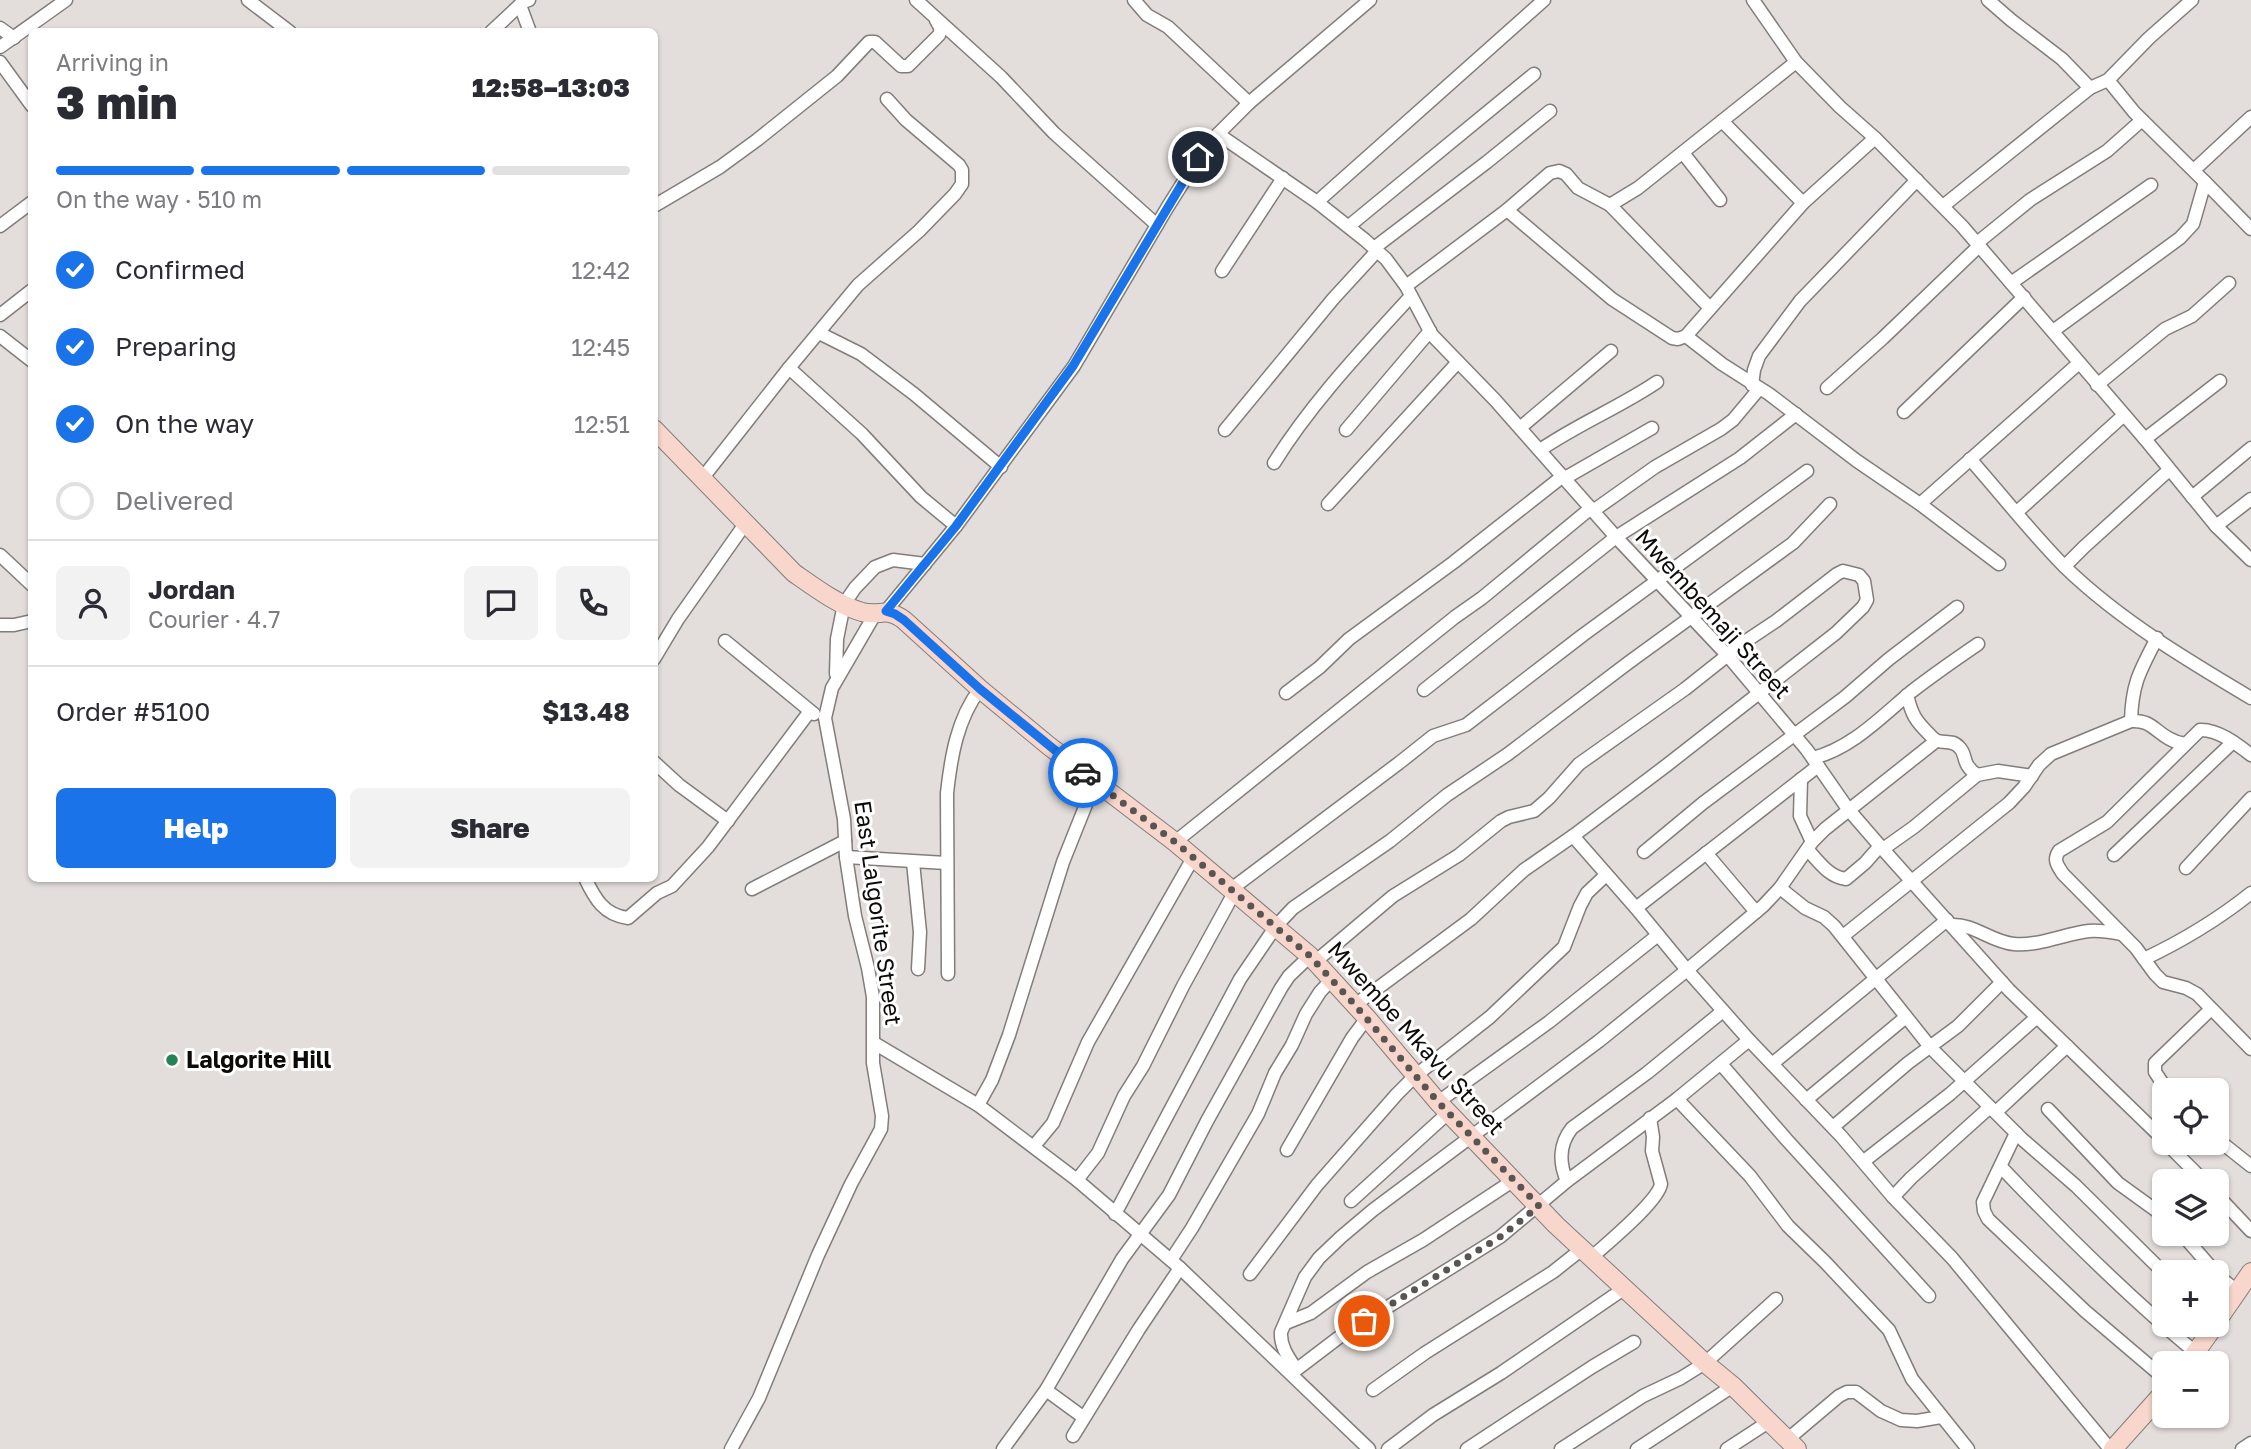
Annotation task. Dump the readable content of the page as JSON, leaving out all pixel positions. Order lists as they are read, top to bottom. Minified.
{"streets":{"street":["Mwembemaji Street","East Lalgorite Street","Mwembe Mkavu Street"]},"crossings":[["Mwembemaji Street","East Lalgorite Street"],["East Lalgorite Street","Mwembe Mkavu Street"]],"places":["Lalgorite Hill"],"page":{"heading":["3 min","Arriving in","12:58–13:03"],"panel":["Jordan","Courier · 4.7","Order #5100","$13.48"],"bar":"On the way · 510 m","list":[["Confirmed","12:42"],["Preparing","12:45"],["On the way","12:51"],"Delivered"],"buttons":["Help","Share"],"map_buttons":["+","−"]}}
